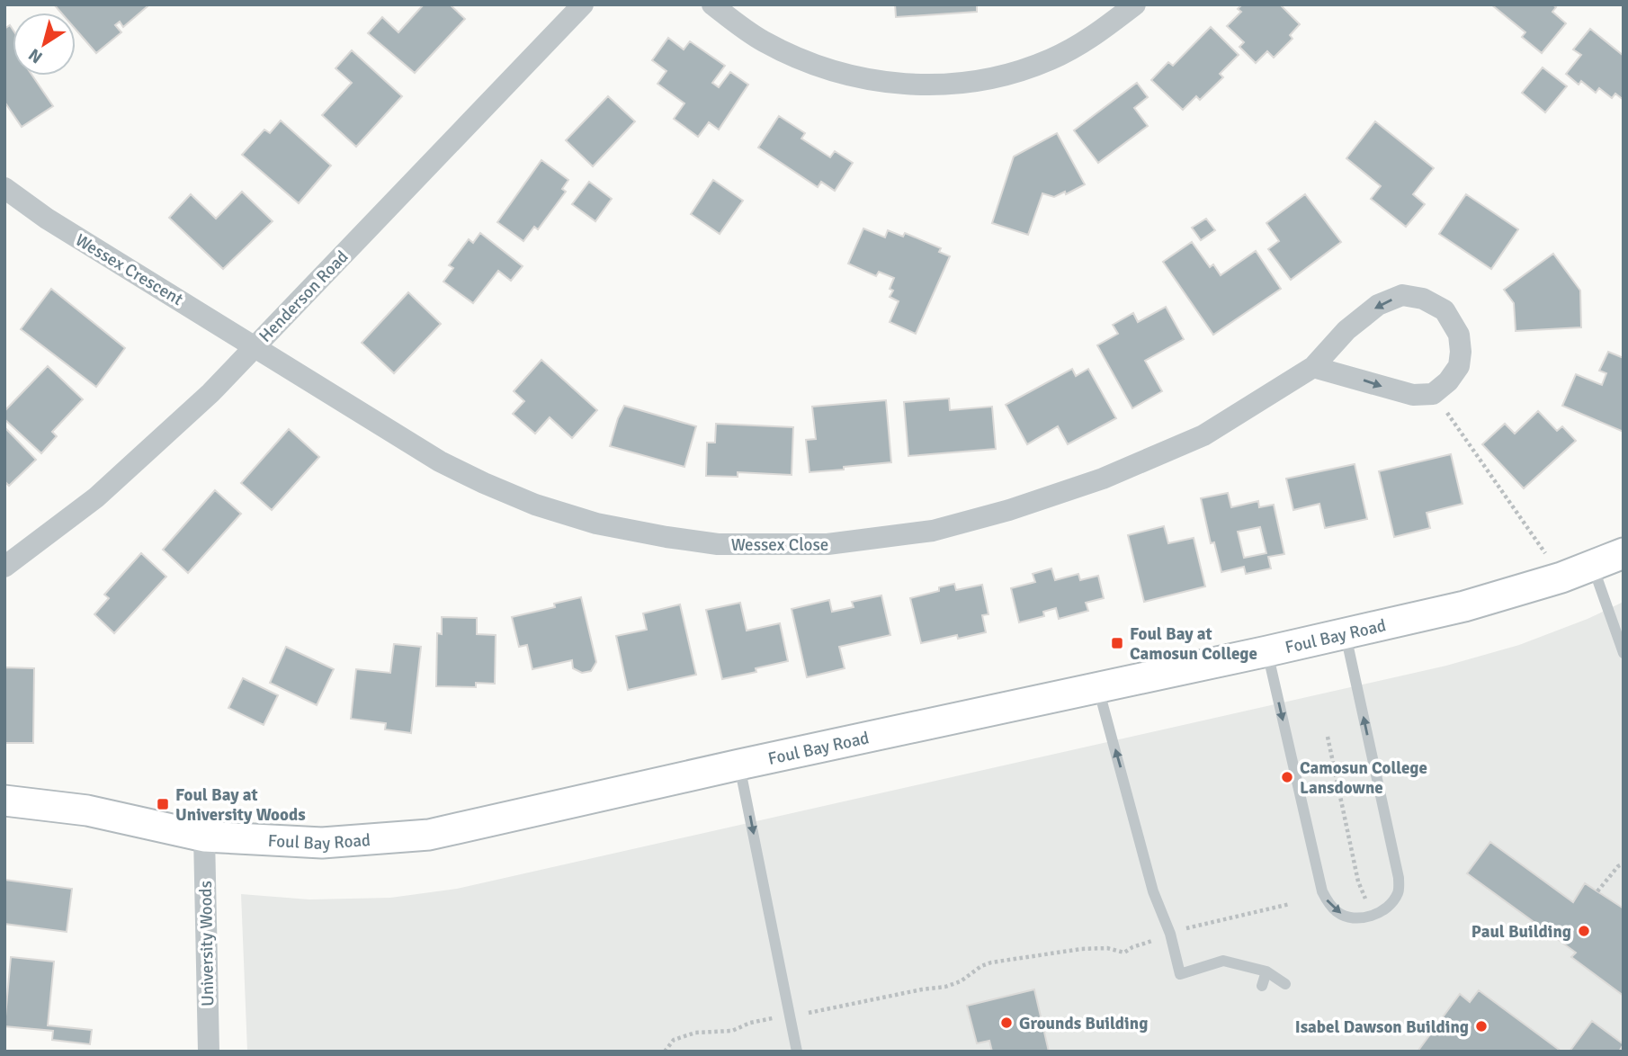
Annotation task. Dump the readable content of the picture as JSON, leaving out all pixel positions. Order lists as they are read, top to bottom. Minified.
{"streets":{"main road":["Foul Bay Road"],"street":["Wessex Crescent","Henderson Road","Wessex Close","University Woods"]},"crossings":[["Wessex Crescent","Henderson Road"],["Wessex Crescent","Wessex Close"],["Henderson Road","Wessex Close"],["Foul Bay Road","University Woods"]],"places":{"transit":["Foul Bay at Camosun College","Foul Bay at University Woods"],"other":["Camosun College Lansdowne","Paul Building","Grounds Building","Isabel Dawson Building"]},"north":"bottom left"}
